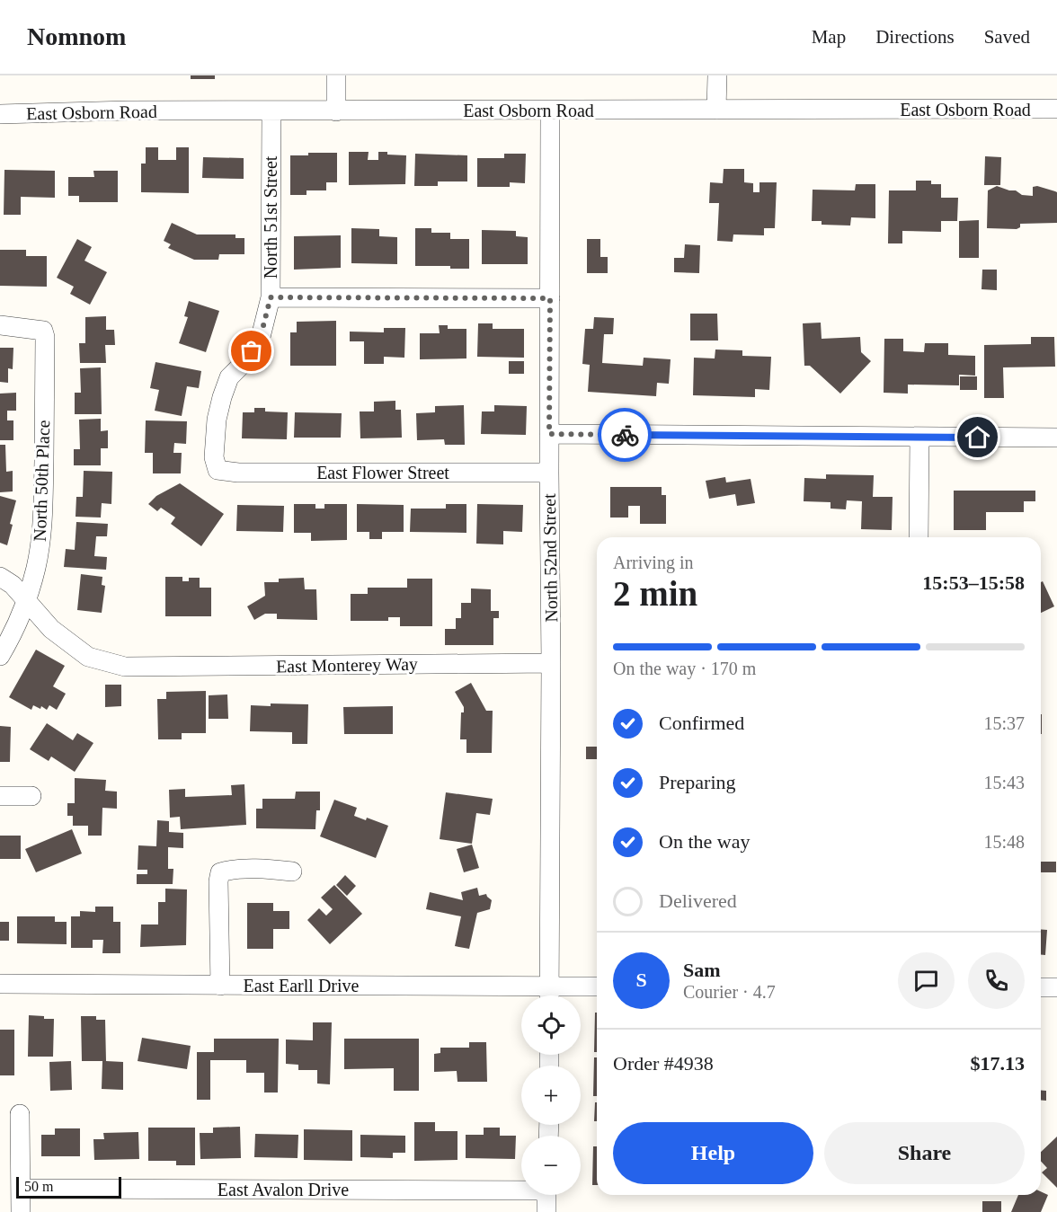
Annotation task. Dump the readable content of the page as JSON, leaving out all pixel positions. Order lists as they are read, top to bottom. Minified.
{"streets":{"street":["East Osborn Road","North 51st Street","East Flower Street","North 50th Place","North 52nd Street","East Monterey Way","East Earll Drive","East Avalon Drive"]},"crossings":[["East Osborn Road","North 51st Street"],["East Osborn Road","North 52nd Street"],["North 51st Street","East Flower Street"],["East Flower Street","North 52nd Street"],["North 50th Place","East Monterey Way"],["North 52nd Street","East Monterey Way"],["North 52nd Street","East Earll Drive"]],"scale_bar":"50 m","page":{"header":"Nomnom","nav":["Map","Directions","Saved"],"heading":["2 min","Arriving in","15:53–15:58"],"panel":["Sam","Courier · 4.7","Order #4938","$17.13"],"bar":"On the way · 170 m","list":[["Confirmed","15:37"],["Preparing","15:43"],["On the way","15:48"],"Delivered"],"round":"S","map_buttons":["+","−"],"buttons":["Help","Share"],"scale":"50 m"}}
